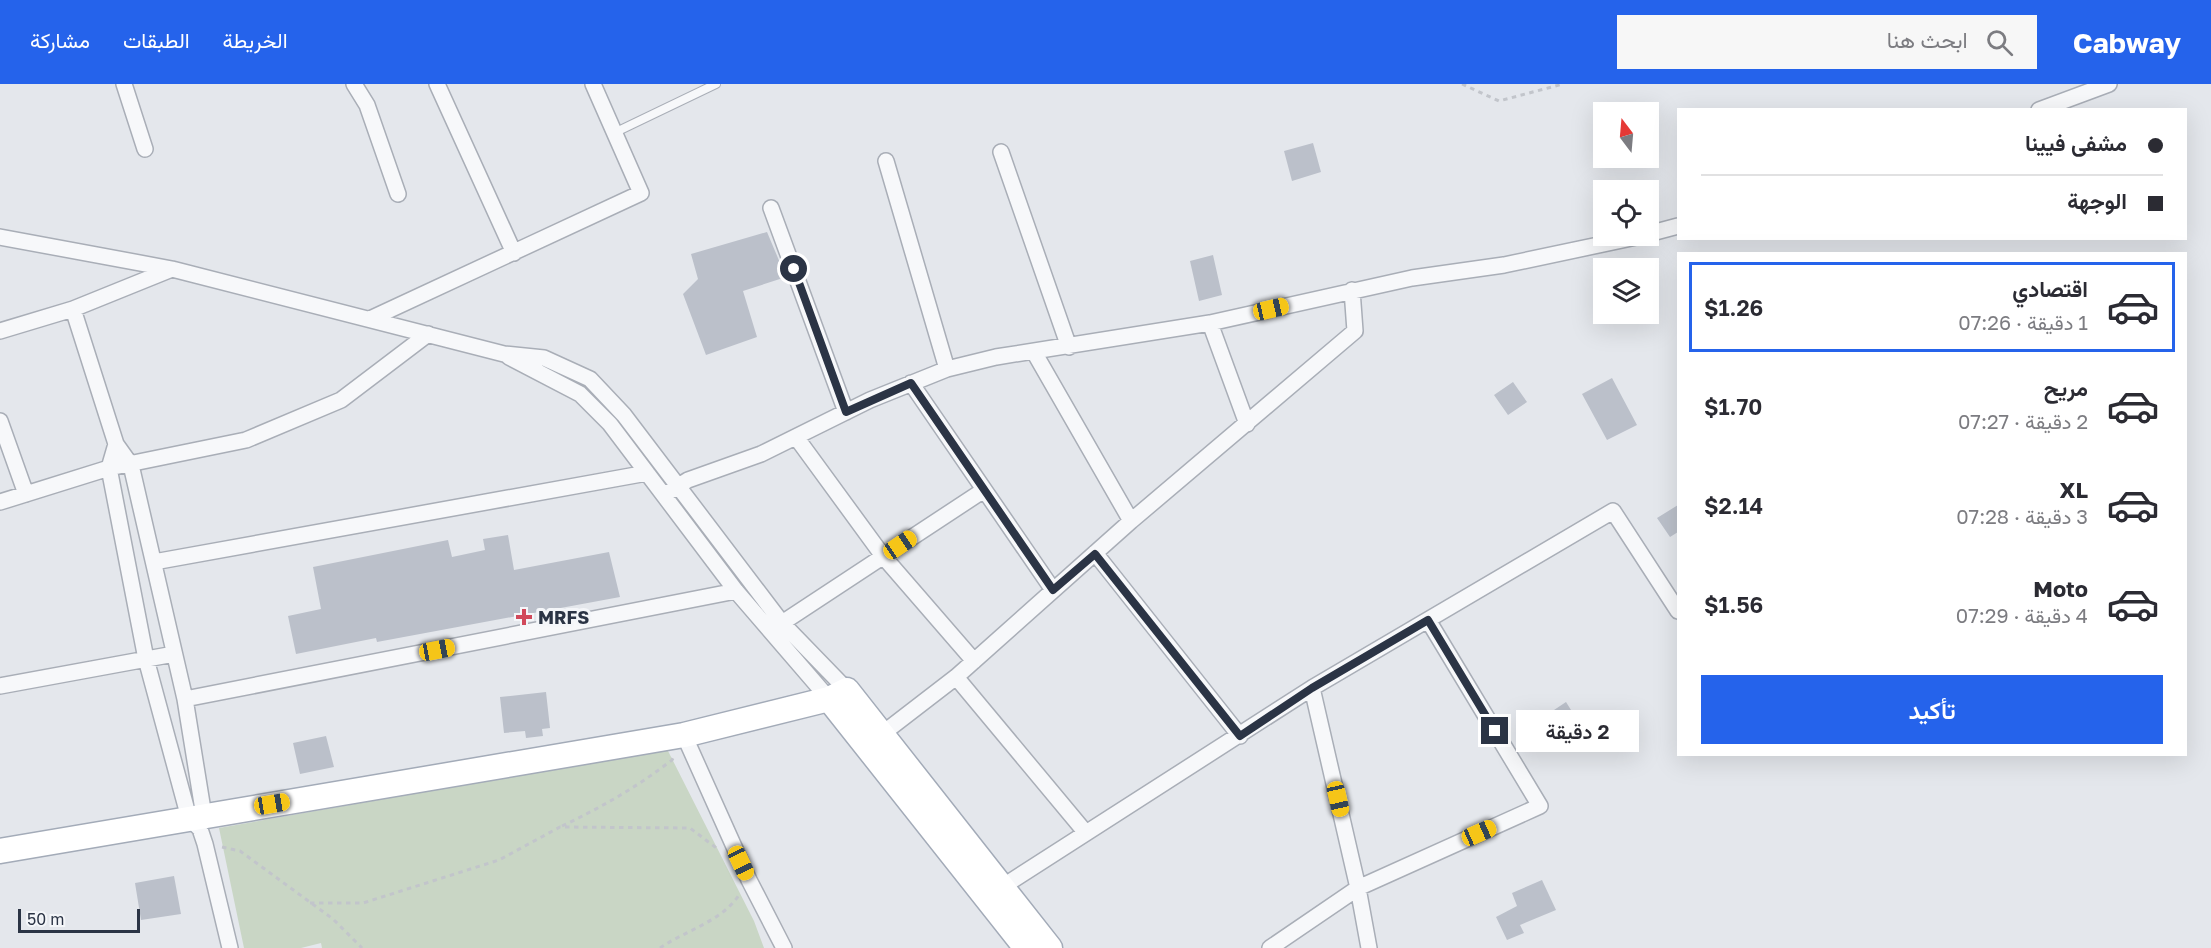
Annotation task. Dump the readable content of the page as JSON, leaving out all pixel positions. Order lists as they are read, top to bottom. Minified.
{"places":{"health":["MRFS"]},"scale_bar":"50 m","north":"top","page":{"header":"Cabway","search":"ابحث هنا","nav":["الخريطة","الطبقات","مشاركة"],"banner":["مشفى فيينا","الوجهة"],"list":[{"name":"اقتصادي","note":"1 دقيقة · 07:26","value":"$1.26"},{"name":"مريح","note":"2 دقيقة · 07:27","value":"$1.70"},{"name":"XL","note":"3 دقيقة · 07:28","value":"$2.14"},{"name":"Moto","note":"4 دقيقة · 07:29","value":"$1.56"}],"buttons":"تأكيد","bubble":"2 دقيقة","scale":"50 m"}}
